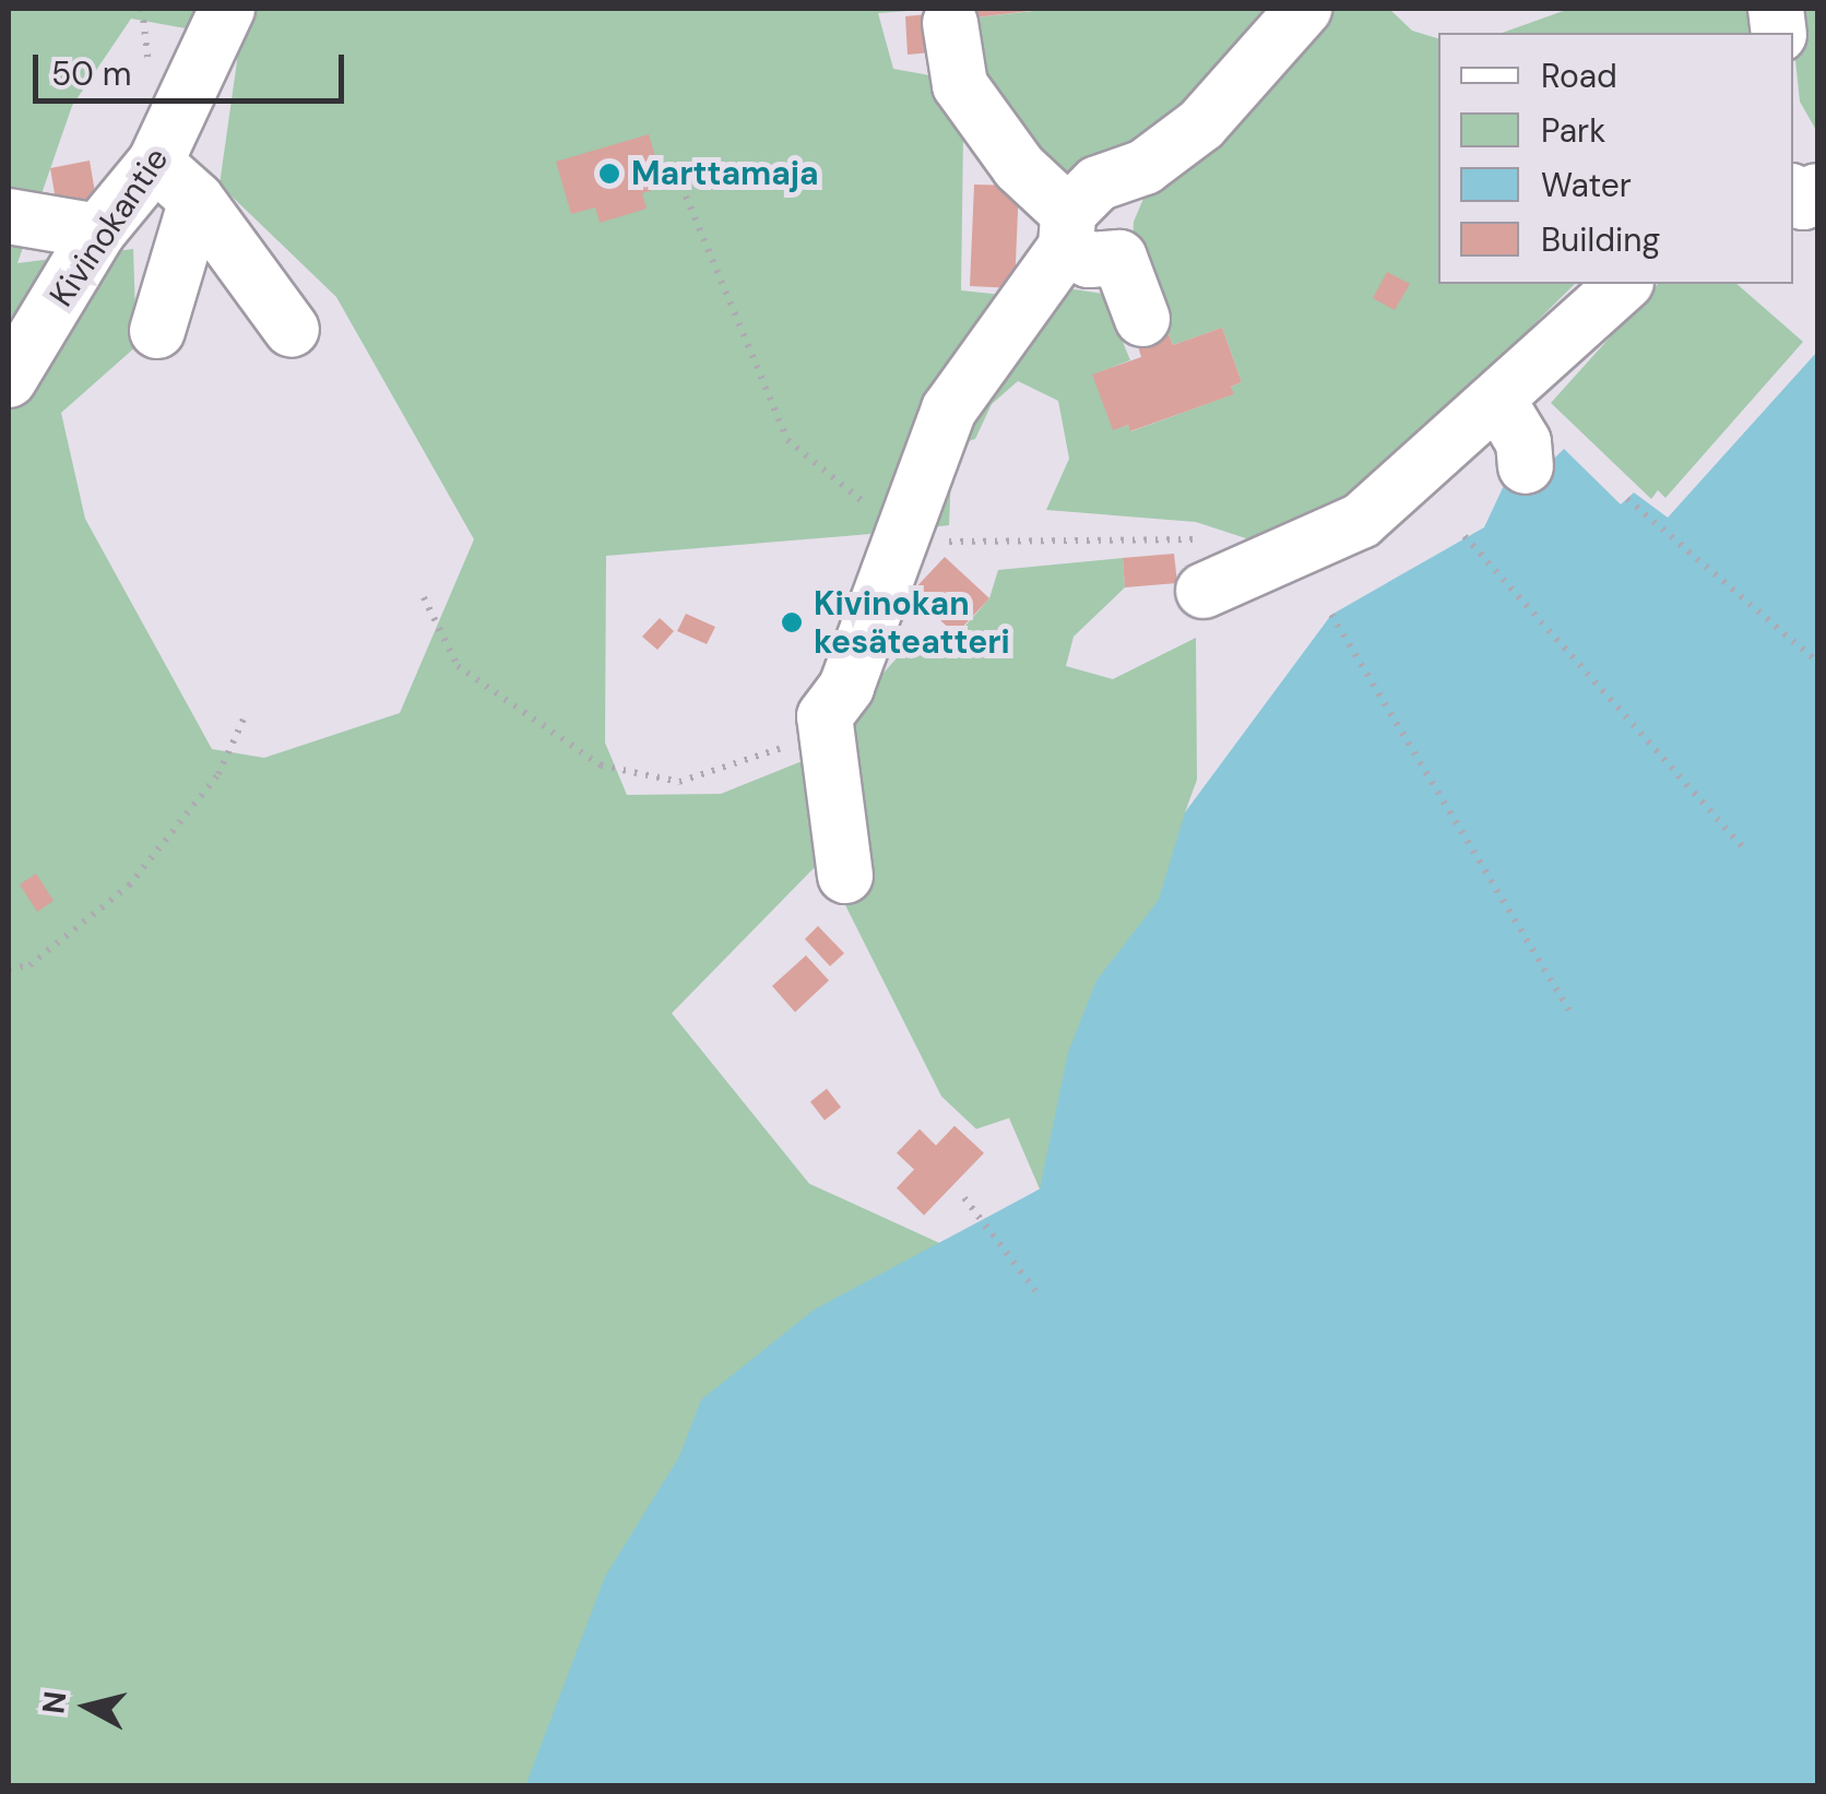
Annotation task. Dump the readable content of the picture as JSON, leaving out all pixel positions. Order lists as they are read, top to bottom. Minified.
{"streets":{"street":["Kivinokantie"]},"places":["Marttamaja","Kivinokan kesäteatteri"],"legend":["Road","Park","Water","Building"],"scale_bar":"50 m","north":"left"}
